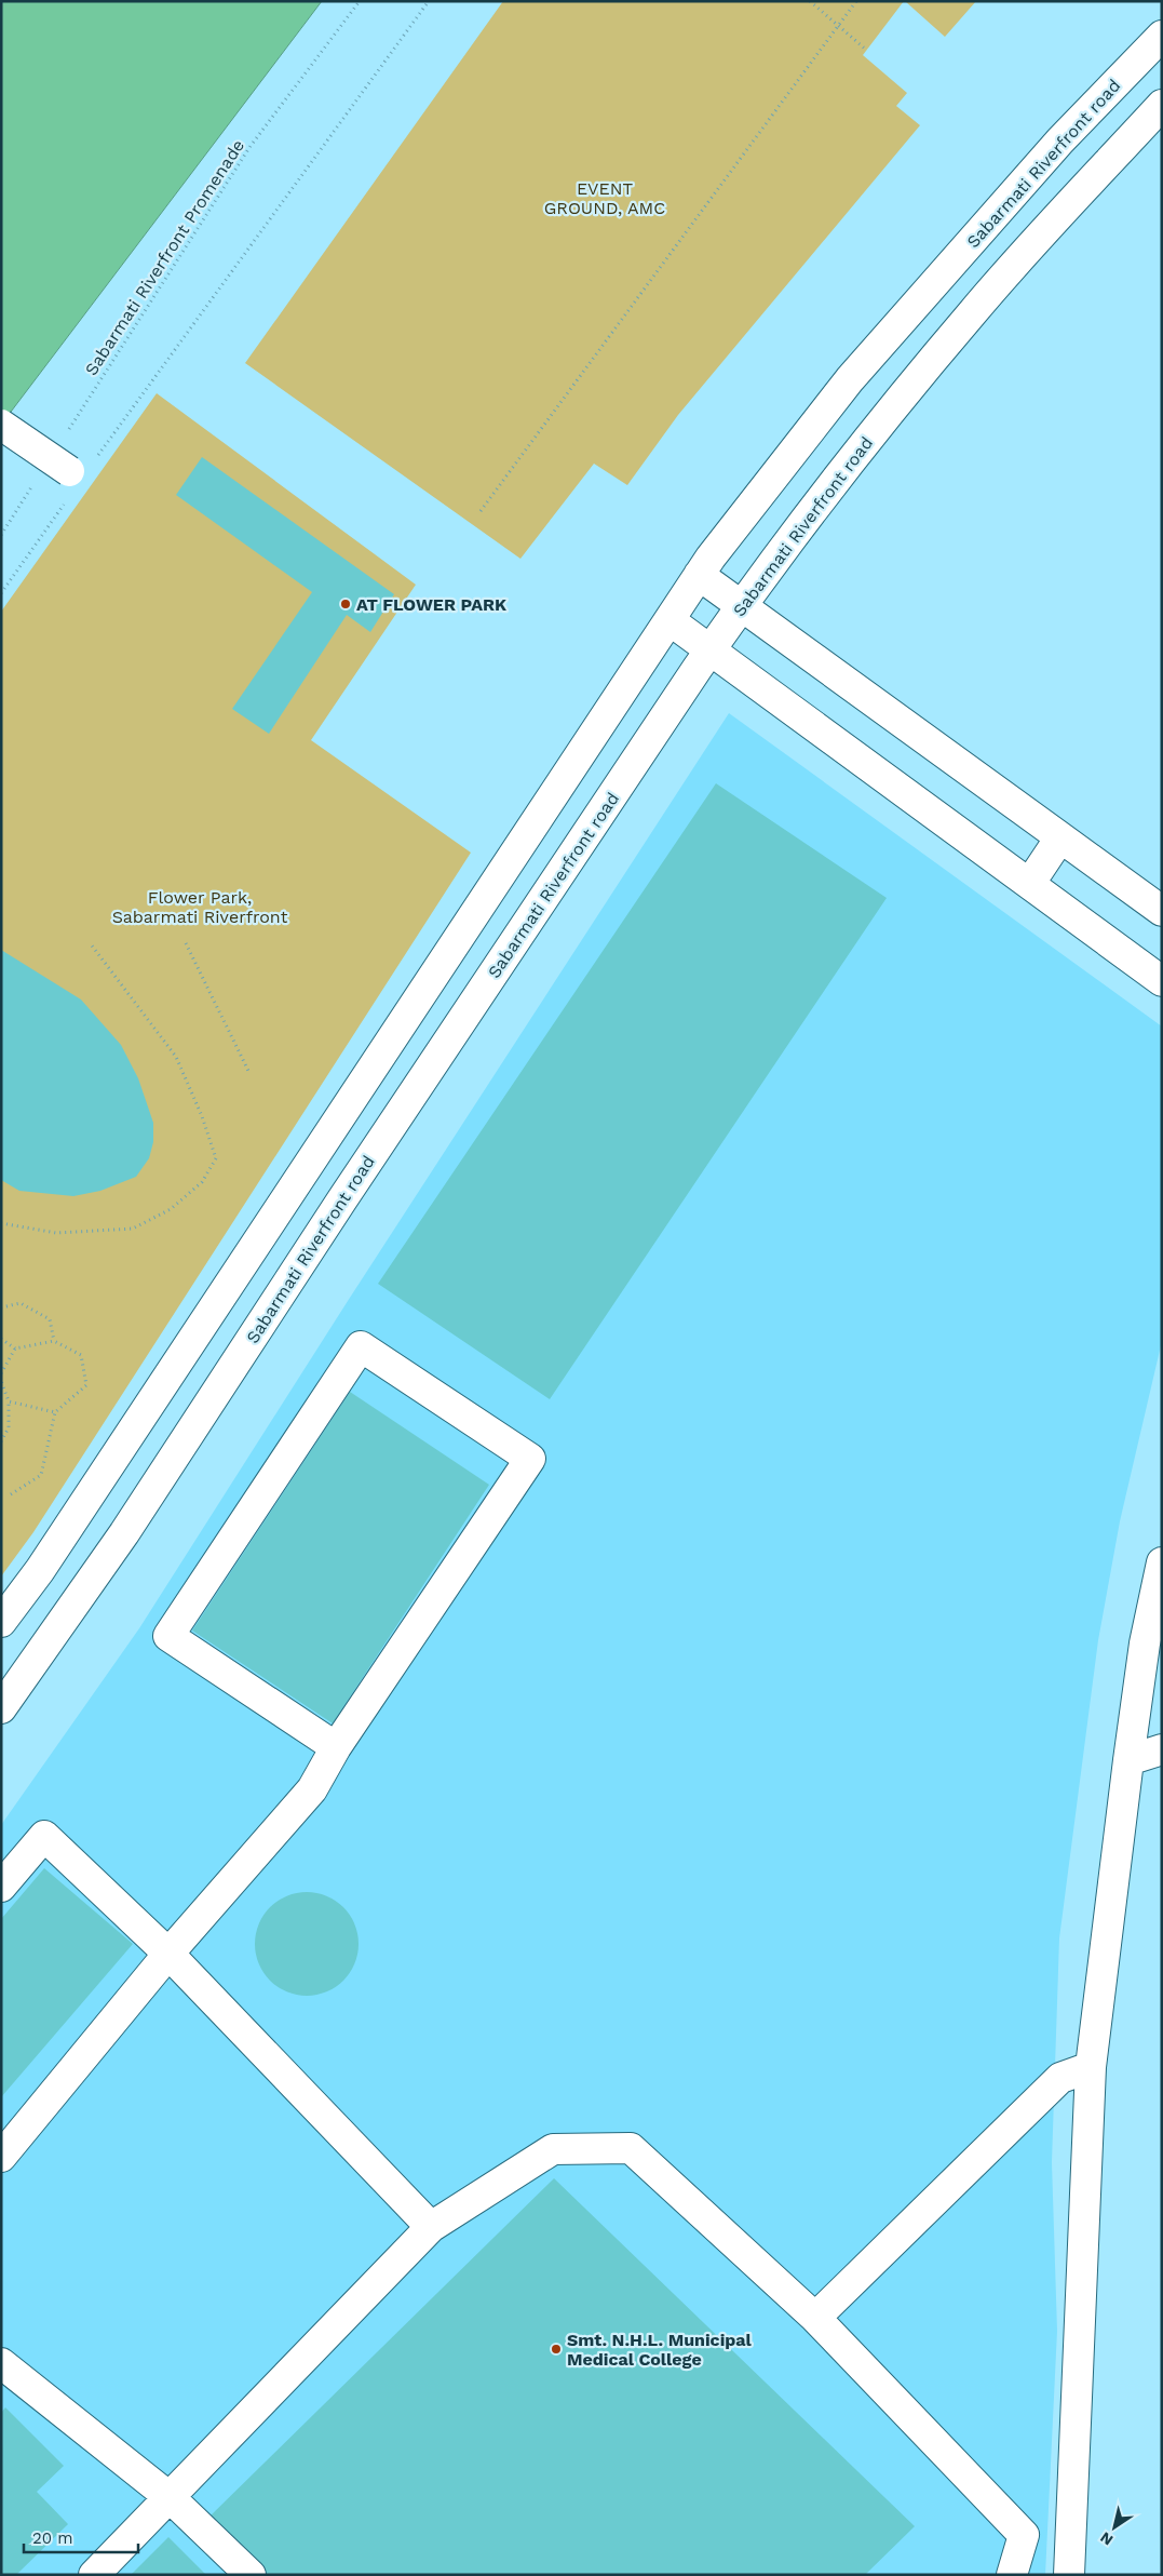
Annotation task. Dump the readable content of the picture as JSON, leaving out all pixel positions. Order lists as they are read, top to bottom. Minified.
{"streets":{"street":["Sabarmati Riverfront road"],"path":["Sabarmati Riverfront Promenade"]},"parks":["EVENT GROUND, AMC","Flower Park, Sabarmati Riverfront"],"places":["AT FLOWER PARK","Smt. N.H.L. Municipal Medical College"],"scale_bar":"20 m","north":"bottom left"}
